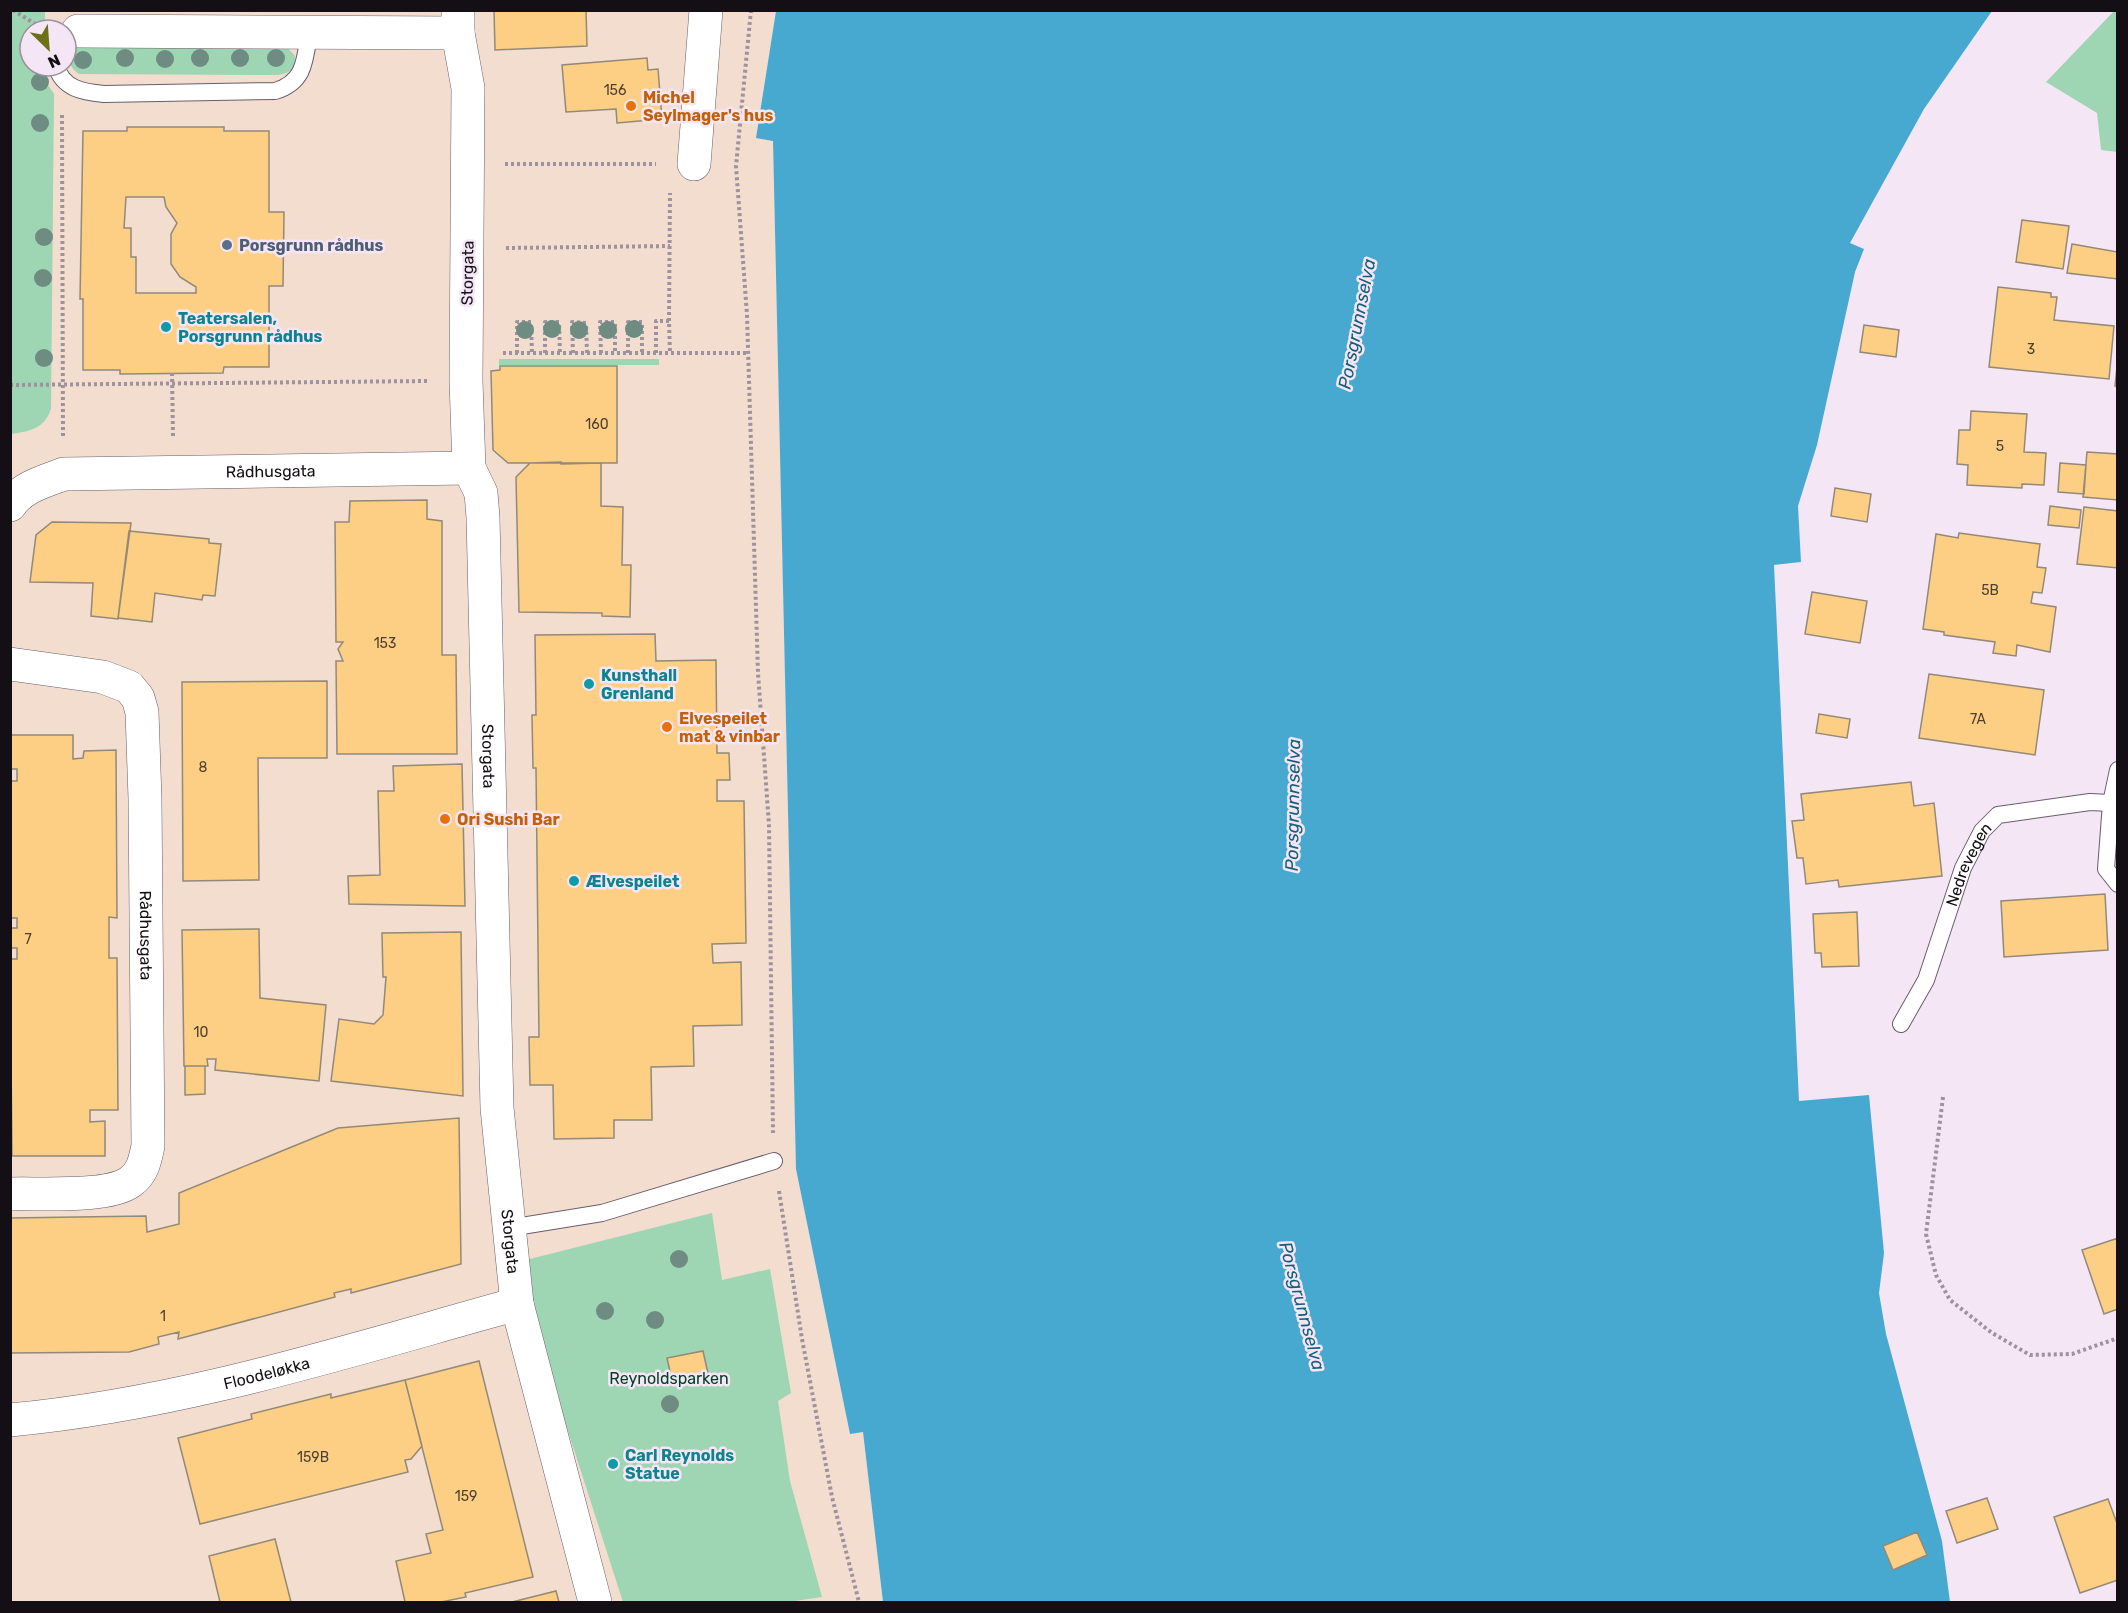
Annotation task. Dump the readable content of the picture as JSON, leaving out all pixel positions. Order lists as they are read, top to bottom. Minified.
{"streets":{"street":["Storgata","Rådhusgata","Floodeløkka"],"lane":["Nedrevegen"]},"crossings":[["Storgata","Rådhusgata"],["Storgata","Floodeløkka"]],"water":["Porsgrunnselva"],"parks":["Reynoldsparken"],"places":["Michel Seylmager's hus","Porsgrunn rådhus","Teatersalen, Porsgrunn rådhus","Kunsthall Grenland","Elvespeilet mat & vinbar","Ori Sushi Bar","Ælvespeilet","Carl Reynolds Statue"],"house_numbers":["156","3","160","5","5B","153","7A","8","7","10","1","159B","159"],"north":"bottom right"}
